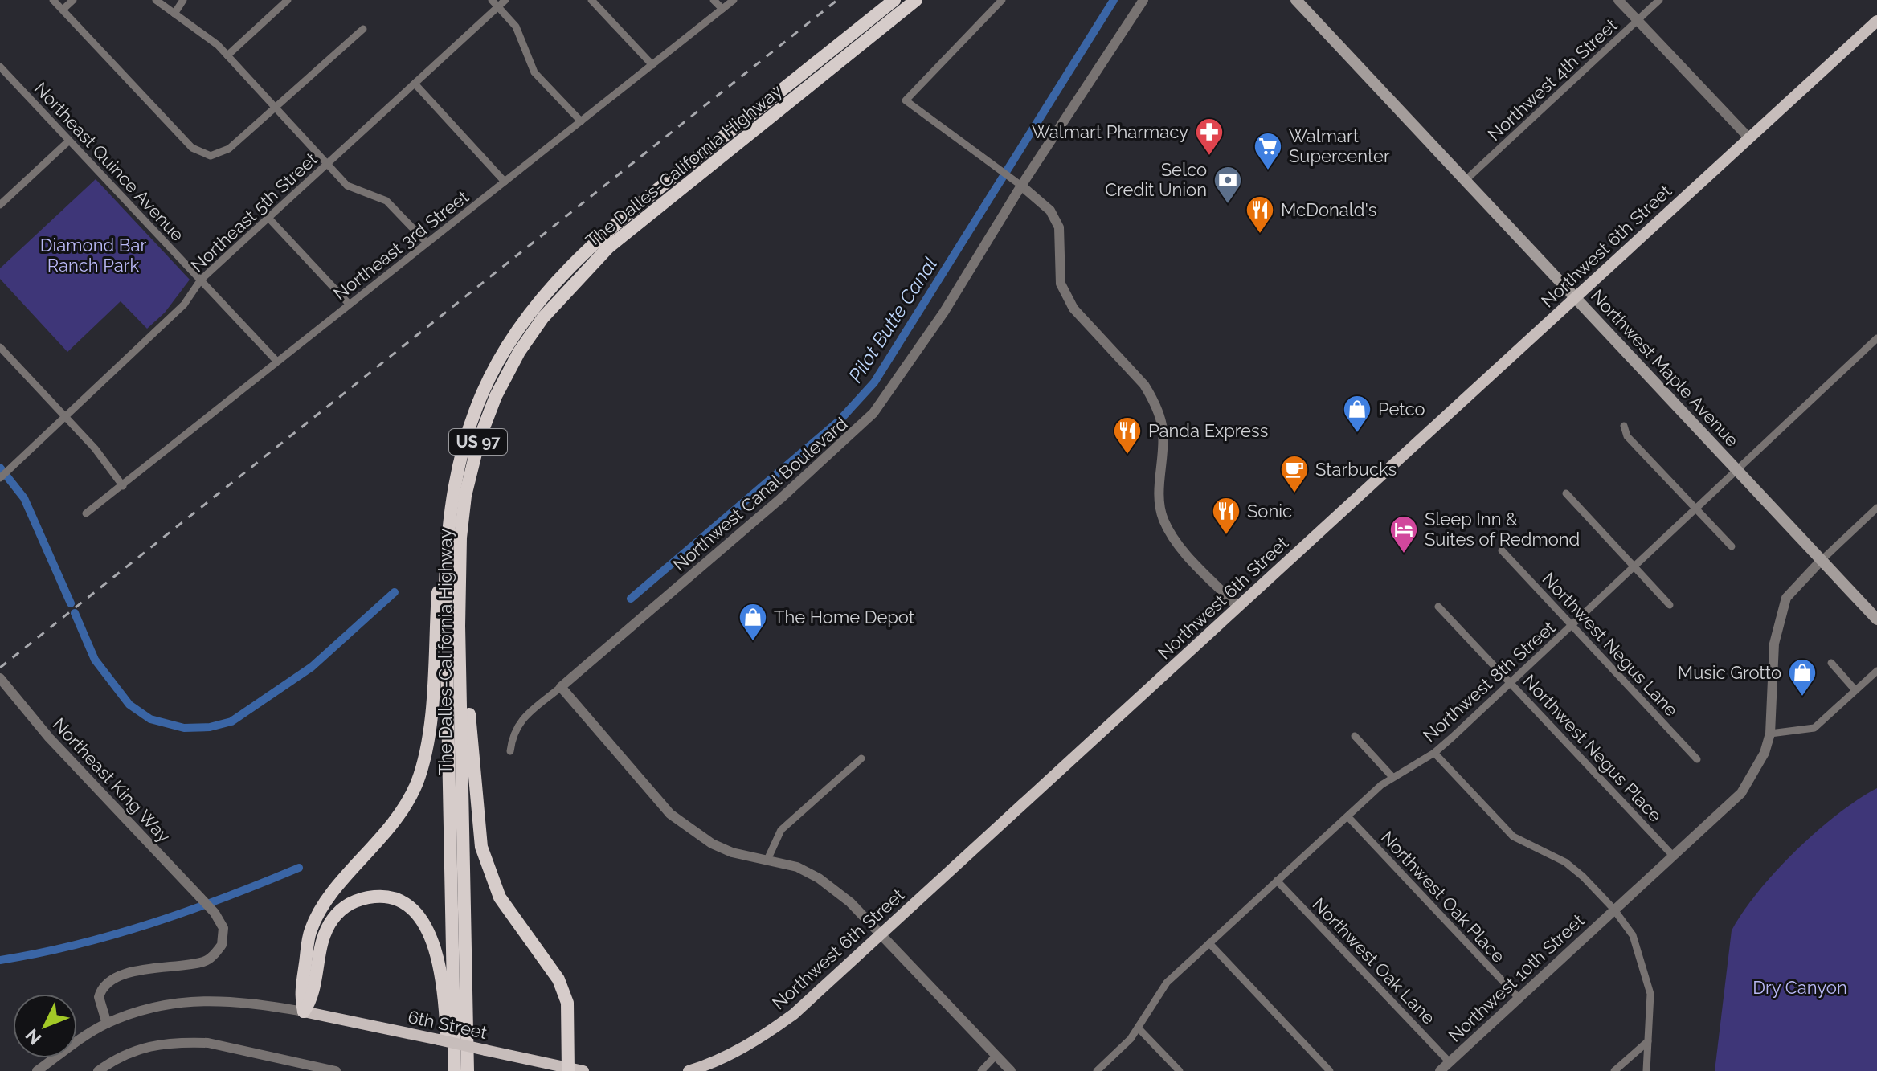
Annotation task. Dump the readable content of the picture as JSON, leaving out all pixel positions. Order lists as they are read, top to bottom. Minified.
{"streets":{"highway":["The Dalles-California Highway","US 97"],"main road":["Northwest 6th Street","Northwest Maple Avenue","6th Street"],"street":["Northwest 4th Street","Northeast Quince Avenue","Northeast 5th Street","Northeast 3rd Street","Northwest Canal Boulevard","Northwest Negus Lane","Northwest 8th Street","Northwest Negus Place","Northeast King Way","Northwest Oak Place","Northwest Oak Lane","Northwest 10th Street"]},"crossings":[["Northwest 4th Street","Northwest Maple Avenue"],["Northeast Quince Avenue","Northeast 5th Street"],["Northeast Quince Avenue","Northeast 3rd Street"],["Northwest 6th Street","Northwest Maple Avenue"],["Northwest Maple Avenue","Northwest 8th Street"],["Northwest Maple Avenue","Northwest 10th Street"],["Northwest Negus Lane","Northwest 8th Street"],["Northwest 8th Street","Northwest Negus Place"],["Northwest 8th Street","Northwest Oak Place"],["Northwest 8th Street","Northwest Oak Lane"],["Northwest Negus Place","Northwest 10th Street"],["Northwest Oak Place","Northwest 10th Street"],["Northwest Oak Lane","Northwest 10th Street"]],"water":["Pilot Butte Canal"],"parks":["Diamond Bar Ranch Park","Dry Canyon"],"places":{"pharmacy":["Walmart Pharmacy"],"supermarket":["Walmart Supercenter"],"bank":["Selco Credit Union"],"restaurant":["McDonald's","Panda Express","Sonic"],"shop":["Petco","The Home Depot","Music Grotto"],"cafe":["Starbucks"],"hotel":["Sleep Inn & Suites of Redmond"]},"north":"bottom left"}
